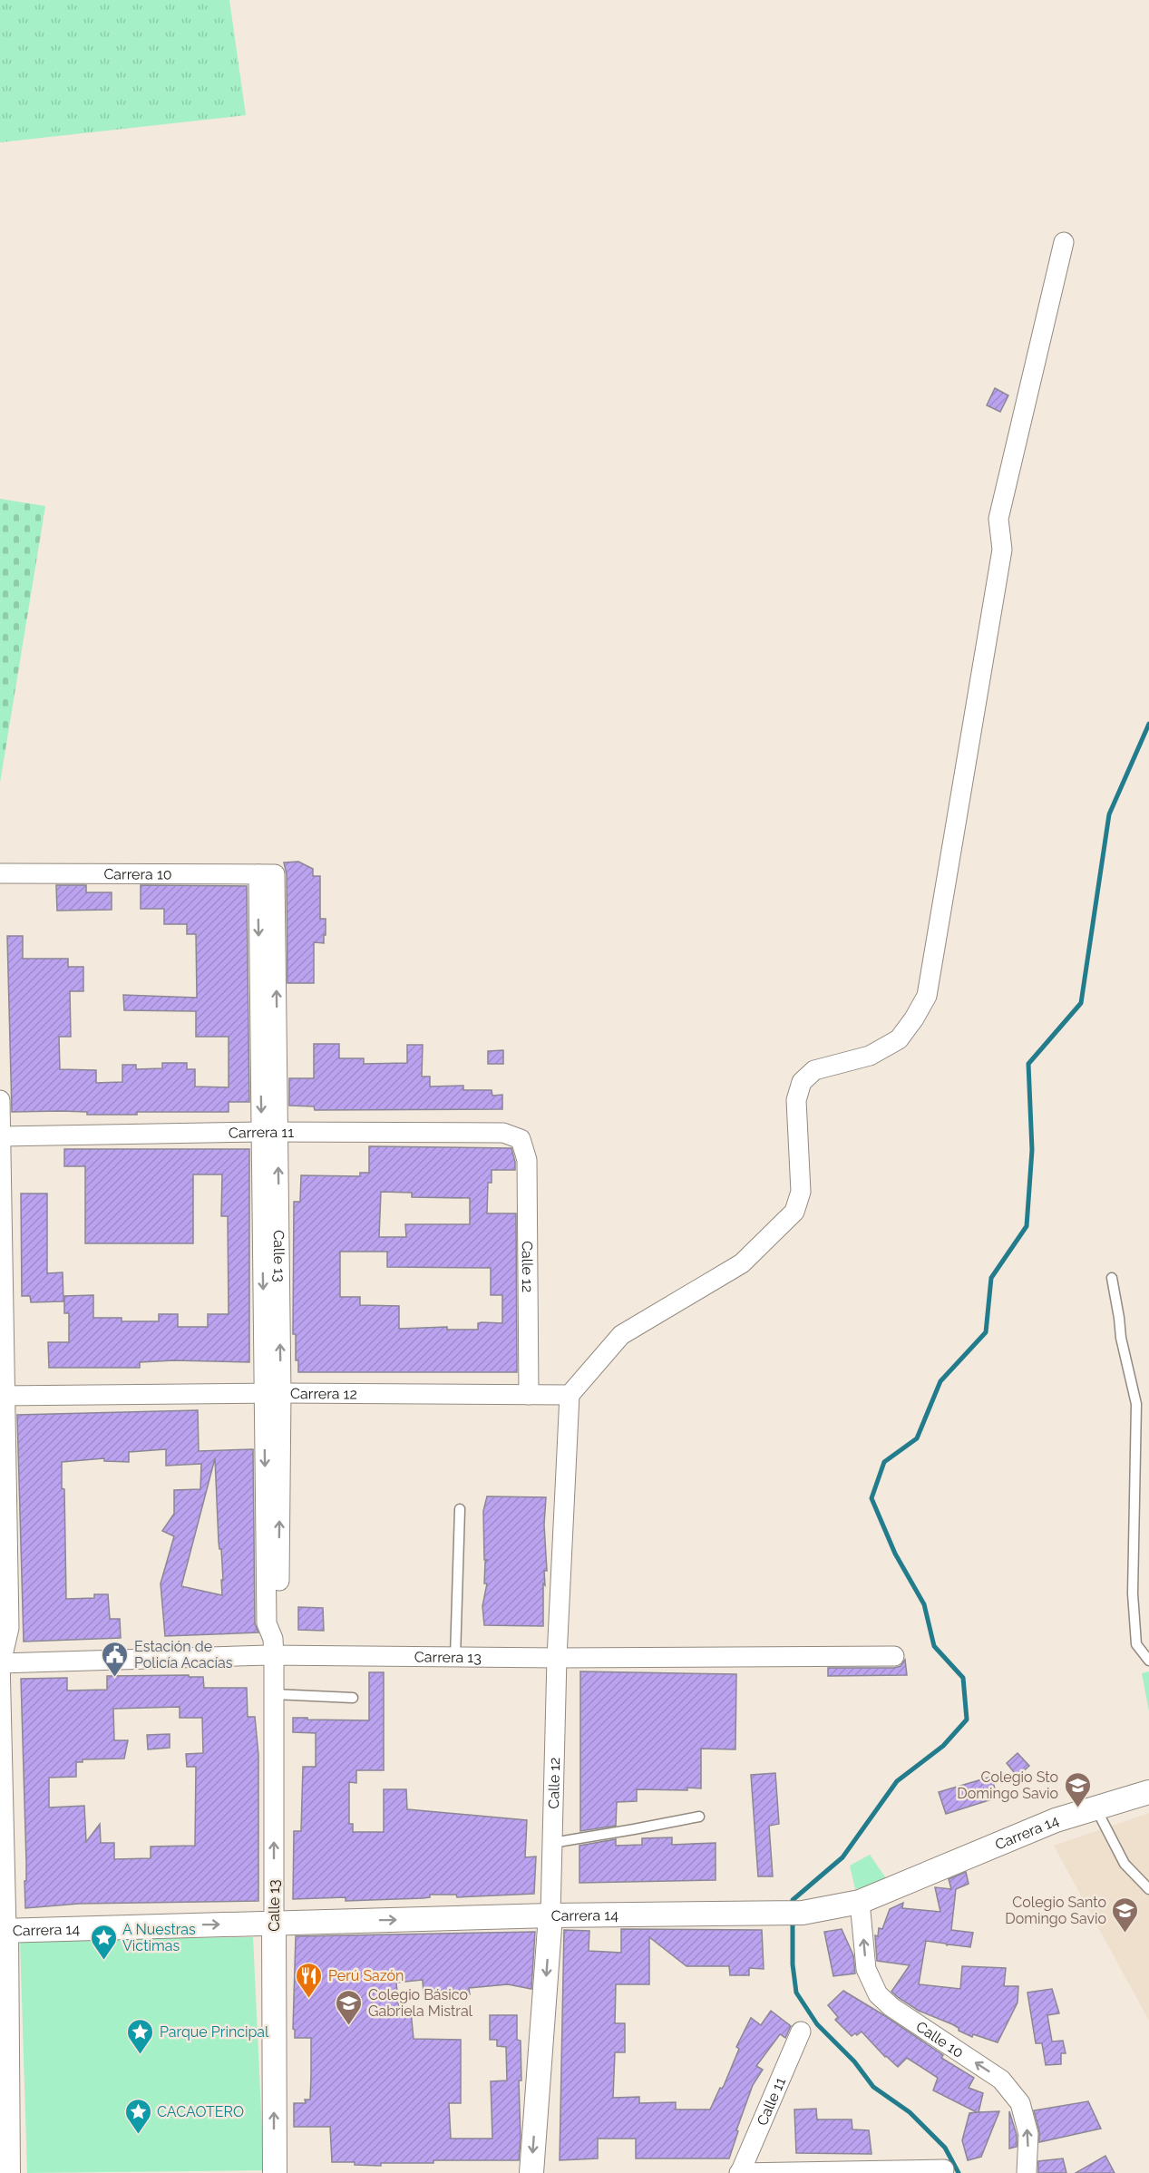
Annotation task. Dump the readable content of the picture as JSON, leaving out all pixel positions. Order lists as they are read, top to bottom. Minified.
{"streets":{"street":["Carrera 10","Carrera 11","Calle 13","Calle 12","Carrera 12","Carrera 13","Carrera 14","Calle 10","Calle 11"]},"crossings":[["Carrera 10","Calle 13"],["Carrera 11","Calle 13"],["Carrera 11","Calle 12"],["Calle 13","Carrera 12"],["Calle 13","Carrera 13"],["Calle 13","Carrera 14"],["Calle 12","Carrera 12"],["Calle 12","Carrera 13"],["Calle 12","Carrera 14"],["Carrera 14","Calle 10"]],"one_way":["Calle 13","Carrera 14","Calle 10"],"places":{"public building":["Estación de Policía Acacías"],"school or university":["Colegio Sto Domingo Savio","Colegio Santo Domingo Savio","Colegio Básico Gabriela Mistral"],"place":["A Nuestras Victimas","Parque Principal","CACAOTERO"],"restaurant":["Perú Sazón"]}}
